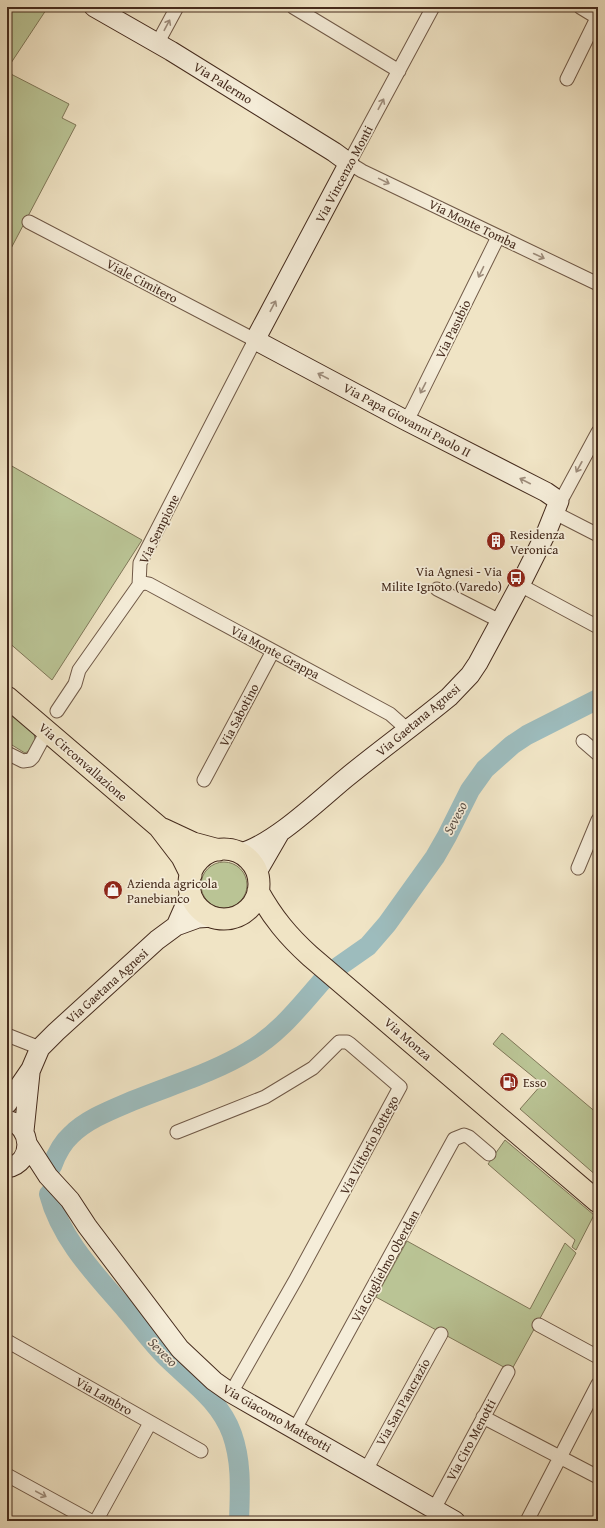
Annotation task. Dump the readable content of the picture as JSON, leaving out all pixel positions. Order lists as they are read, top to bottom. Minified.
{"streets":{"main road":["Via Circonvallazione","Via Monza"],"street":["Via Palermo","Via Vincenzo Monti","Via Monte Tomba","Viale Cimitero","Via Pasubio","Via Papa Giovanni Paolo II","Via Sempione","Via Monte Grappa","Via Sabotino","Via Gaetana Agnesi","Via Vittorio Bottego","Via Guglielmo Oberdan","Via Lambro","Via San Pancrazio","Via Giacomo Matteotti","Via Ciro Menotti"]},"crossings":[["Via Palermo","Via Vincenzo Monti"],["Via Palermo","Via Monte Tomba"],["Via Vincenzo Monti","Via Monte Tomba"],["Via Vincenzo Monti","Viale Cimitero"],["Via Vincenzo Monti","Via Papa Giovanni Paolo II"],["Via Vincenzo Monti","Via Sempione"],["Via Monte Tomba","Via Pasubio"],["Viale Cimitero","Via Papa Giovanni Paolo II"],["Viale Cimitero","Via Sempione"],["Via Pasubio","Via Papa Giovanni Paolo II"],["Via Papa Giovanni Paolo II","Via Sempione"],["Via Papa Giovanni Paolo II","Via Gaetana Agnesi"],["Via Sempione","Via Monte Grappa"],["Via Monte Grappa","Via Sabotino"],["Via Monte Grappa","Via Gaetana Agnesi"],["Via Gaetana Agnesi","Via Circonvallazione"],["Via Vittorio Bottego","Via Giacomo Matteotti"],["Via Guglielmo Oberdan","Via Giacomo Matteotti"],["Via San Pancrazio","Via Giacomo Matteotti"],["Via Giacomo Matteotti","Via Ciro Menotti"]],"one_way":["Via Vincenzo Monti","Via Monte Tomba","Via Pasubio","Via Papa Giovanni Paolo II"],"water":["Seveso"],"places":{"building":["Residenza Veronica"],"bus stop":["Via Agnesi - Via Milite Ignoto (Varedo)"],"shop":["Azienda agricola Panebianco"],"fuel station":["Esso"]}}
